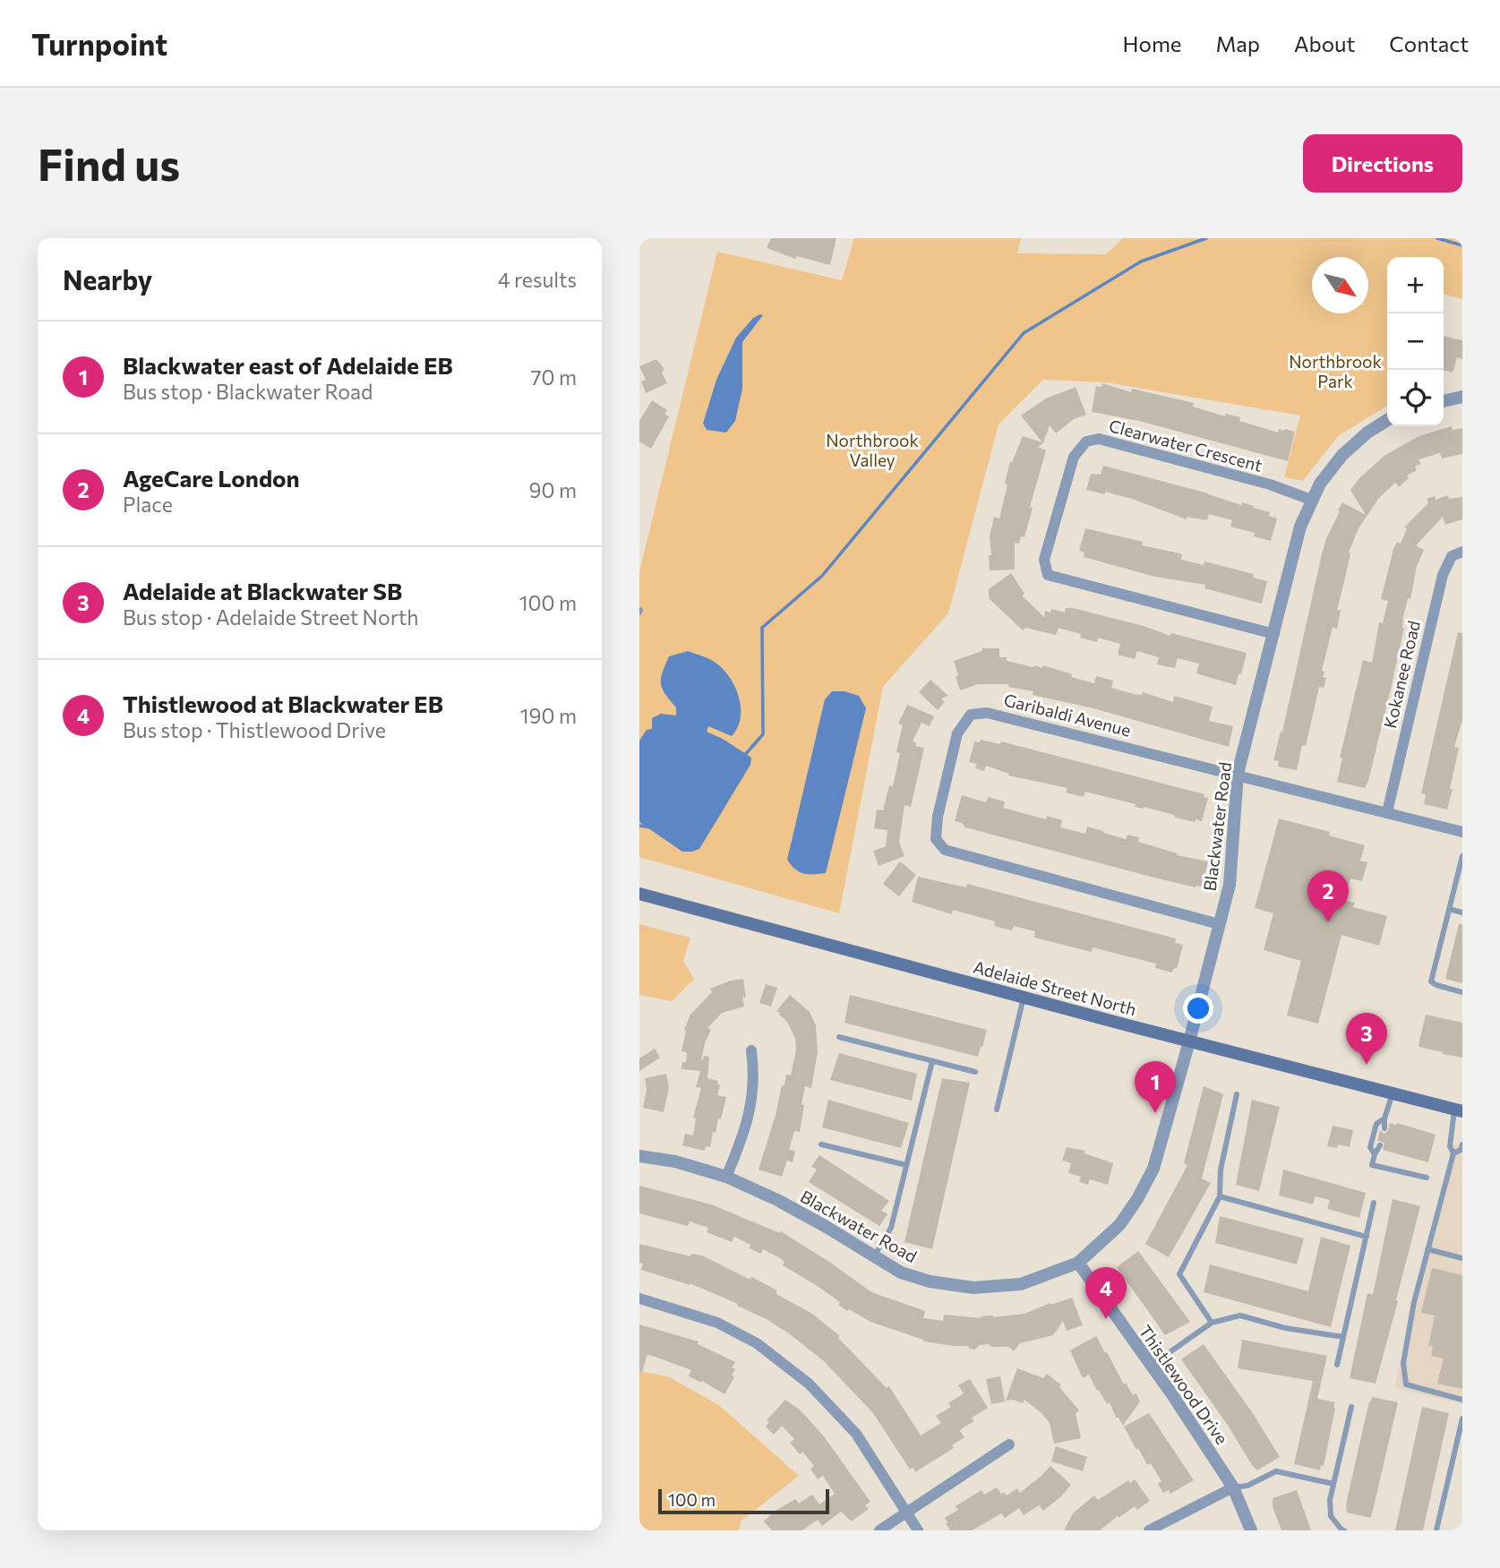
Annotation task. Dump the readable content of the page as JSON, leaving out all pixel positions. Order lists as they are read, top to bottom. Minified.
{"streets":{"main road":["Adelaide Street North"],"street":["Clearwater Crescent","Kokanee Road","Garibaldi Avenue","Blackwater Road","Thistlewood Drive"]},"crossings":[["Clearwater Crescent","Blackwater Road"],["Kokanee Road","Garibaldi Avenue"],["Garibaldi Avenue","Blackwater Road"],["Blackwater Road","Adelaide Street North"],["Blackwater Road","Thistlewood Drive"]],"parks":["Northbrook Park","Northbrook Valley"],"scale_bar":"100 m","north":"bottom right","page":{"header":"Turnpoint","nav":["Home","Map","About","Contact"],"buttons":"Directions","title":"Find us","heading":["Nearby","4 results"],"map_buttons":["+","−"],"list":[{"mark":"1","name":"Blackwater east of Adelaide EB","note":"Bus stop · Blackwater Road","value":"70 m"},{"mark":"2","name":"AgeCare London","note":"Place","value":"90 m"},{"mark":"3","name":"Adelaide at Blackwater SB","note":"Bus stop · Adelaide Street North","value":"100 m"},{"mark":"4","name":"Thistlewood at Blackwater EB","note":"Bus stop · Thistlewood Drive","value":"190 m"}],"pins":["2","3","1","4"],"scale":"100 m"}}
